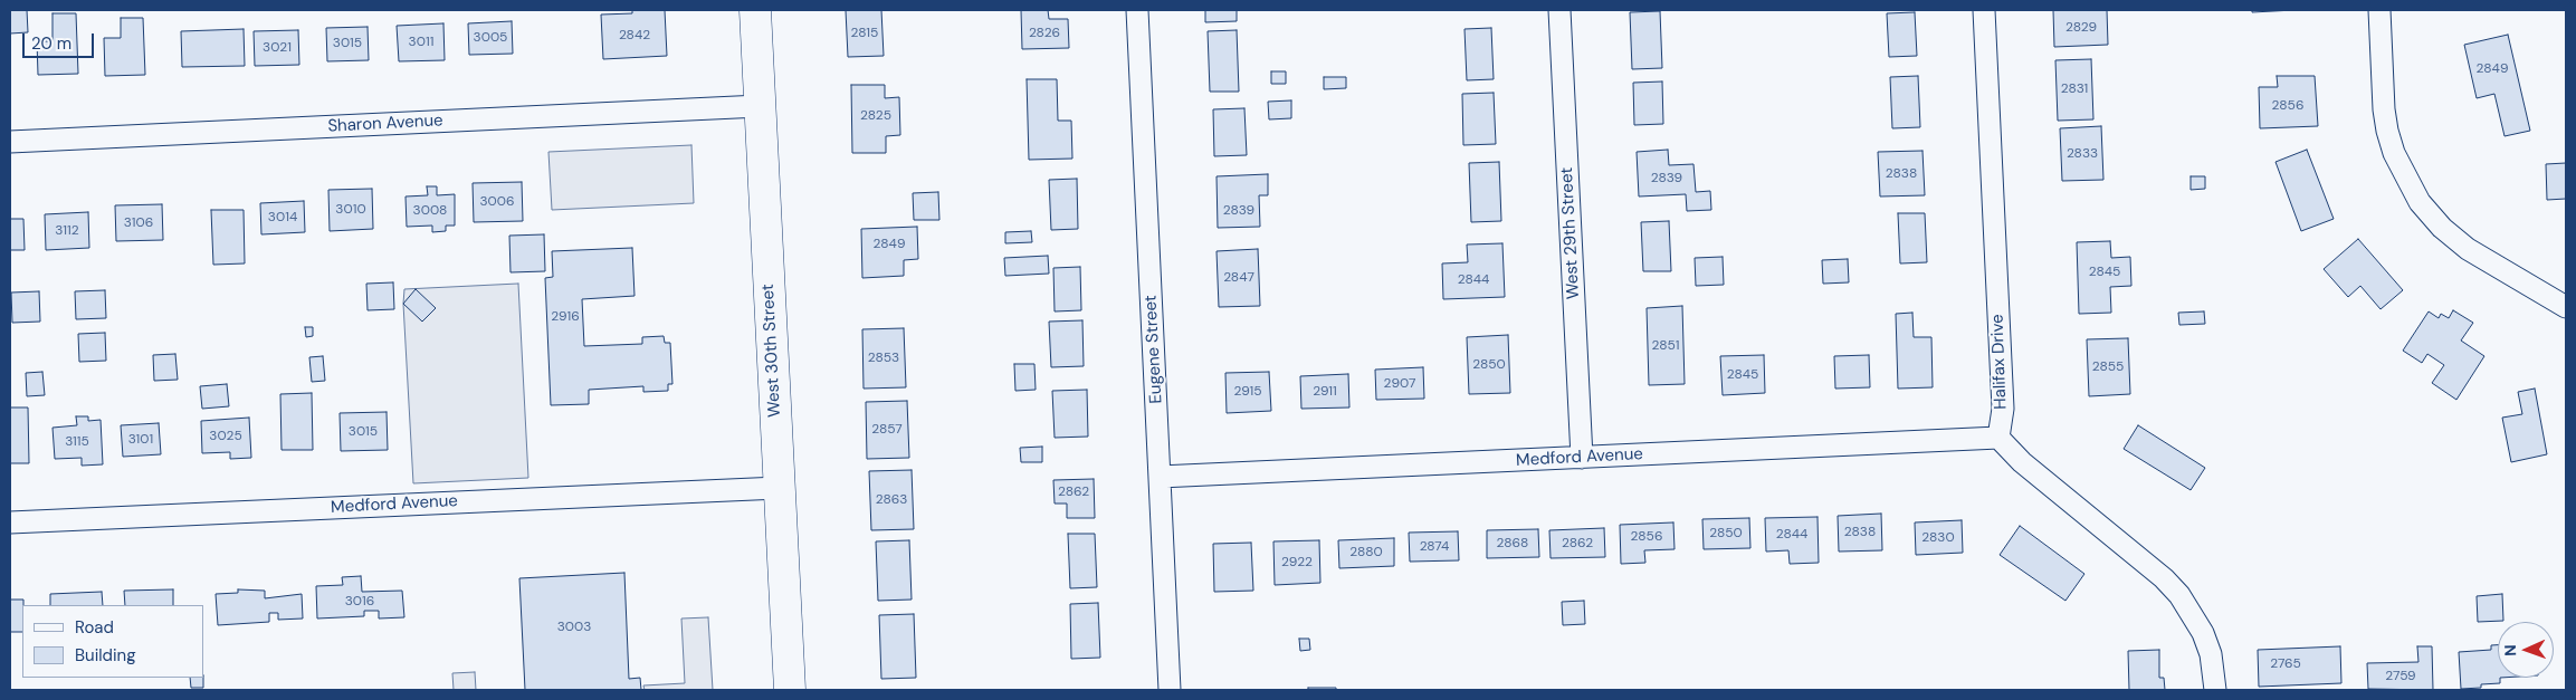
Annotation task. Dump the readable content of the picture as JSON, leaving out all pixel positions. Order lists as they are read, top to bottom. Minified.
{"streets":{"main road":["West 30th Street"],"street":["Sharon Avenue","West 29th Street","Eugene Street","Halifax Drive","Medford Avenue"]},"crossings":[["Sharon Avenue","West 30th Street"],["West 29th Street","Medford Avenue"],["Eugene Street","Medford Avenue"],["West 30th Street","Medford Avenue"],["Halifax Drive","Medford Avenue"]],"house_numbers":["2829","2815","2826","2842","3005","3011","3015","3021","2849","2831","2856","2825","2833","2838","2839","3006","3010","3008","2839","3014","3106","3112","2849","2845","2847","2844","2916","2851","2853","2850","2855","2845","2907","2915","2911","2857","3015","3025","3101","3115","2862","2863","2838","2850","2844","2856","2830","2868","2862","2874","2880","2922","3016","3003","2765","2759"],"legend":["Road","Building"],"scale_bar":"20 m","north":"left"}
